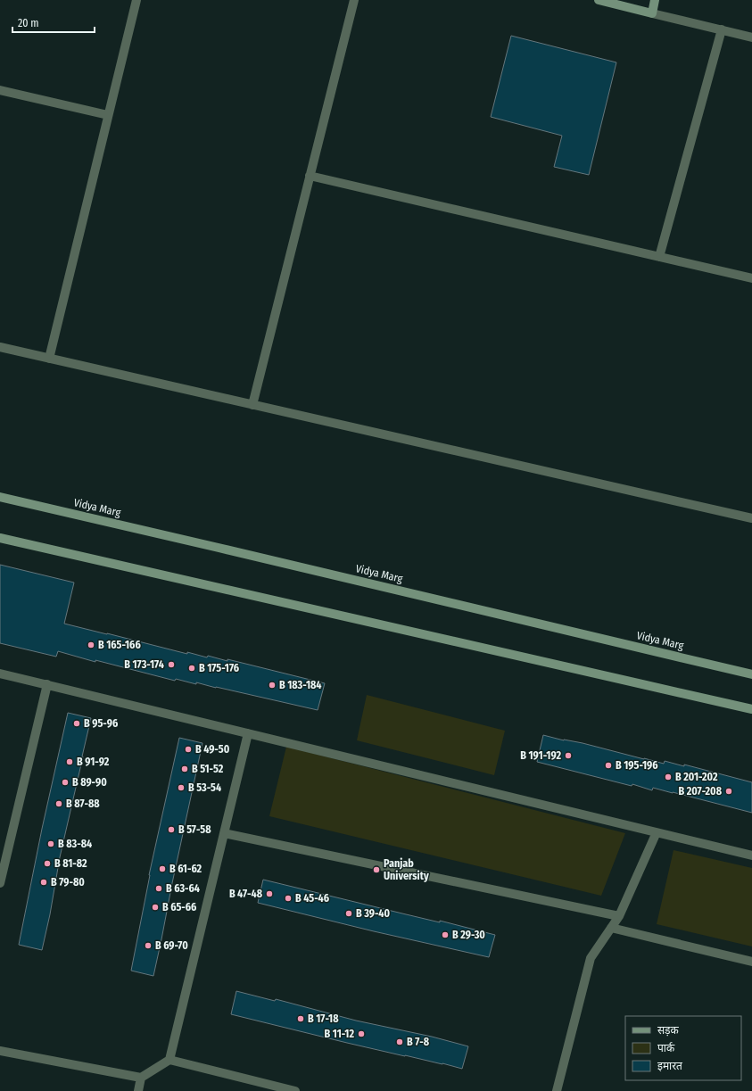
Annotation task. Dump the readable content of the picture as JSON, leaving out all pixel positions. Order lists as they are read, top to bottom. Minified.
{"streets":{"main road":["Vidya Marg"]},"places":["B 165-166","B 173-174","B 175-176","B 183-184","B 95-96","B 49-50","B 191-192","B 91-92","B 195-196","B 51-52","B 201-202","B 89-90","B 53-54","B 207-208","B 87-88","B 57-58","B 83-84","B 81-82","B 61-62","Panjab University","B 79-80","B 63-64","B 47-48","B 45-46","B 65-66","B 39-40","B 29-30","B 69-70","B 17-18","B 11-12","B 7-8"],"legend":["सड़क","पार्क","इमारत"],"scale_bar":"20 m"}
